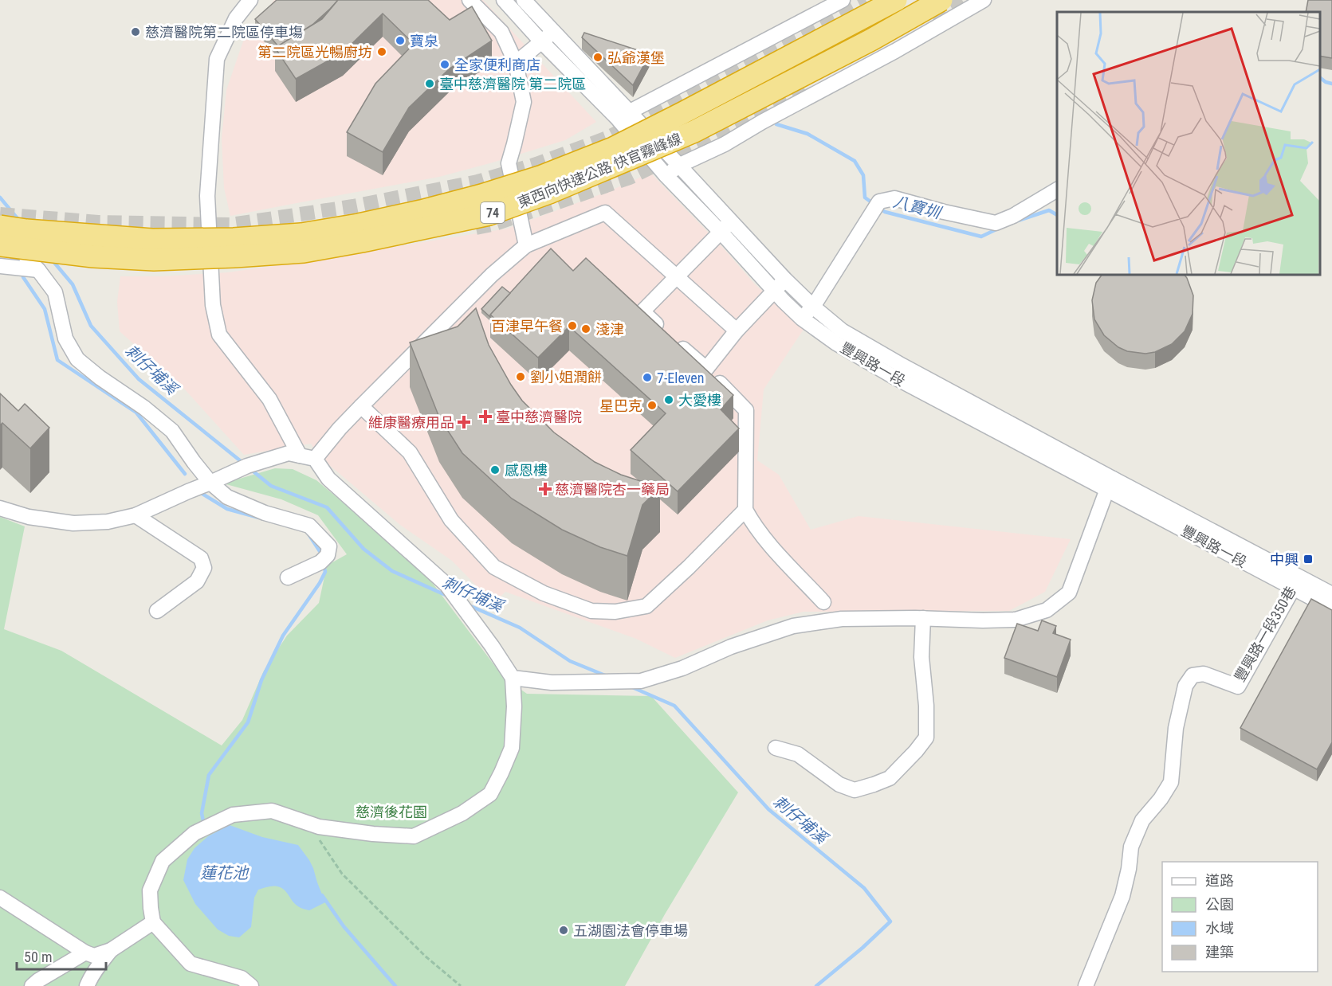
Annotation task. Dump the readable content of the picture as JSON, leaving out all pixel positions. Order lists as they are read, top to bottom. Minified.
{"streets":{"highway":["東西向快速公路 快官霧峰線","74"],"street":["豐興路一段","豐興路一段350巷"]},"crossings":[["豐興路一段","豐興路一段350巷"]],"water":["八寶圳","刺仔埔溪","蓮花池"],"parks":["慈濟後花園"],"places":{"other":["慈濟醫院第二院區停車塲","寶泉","第二院區光暢廚坊","弘爺漢堡","全家便利商店","臺中慈濟醫院 第二院區","百津早午餐","淺津","劉小姐潤餅","7-Eleven","大愛樓","星巴克","感恩樓","五湖園法會停車場"],"health":["臺中慈濟醫院","維康醫療用品","慈濟醫院杏一藥局"],"transit":["中興"]},"legend":["道路","公園","水域","建築"],"scale_bar":"50 m"}
